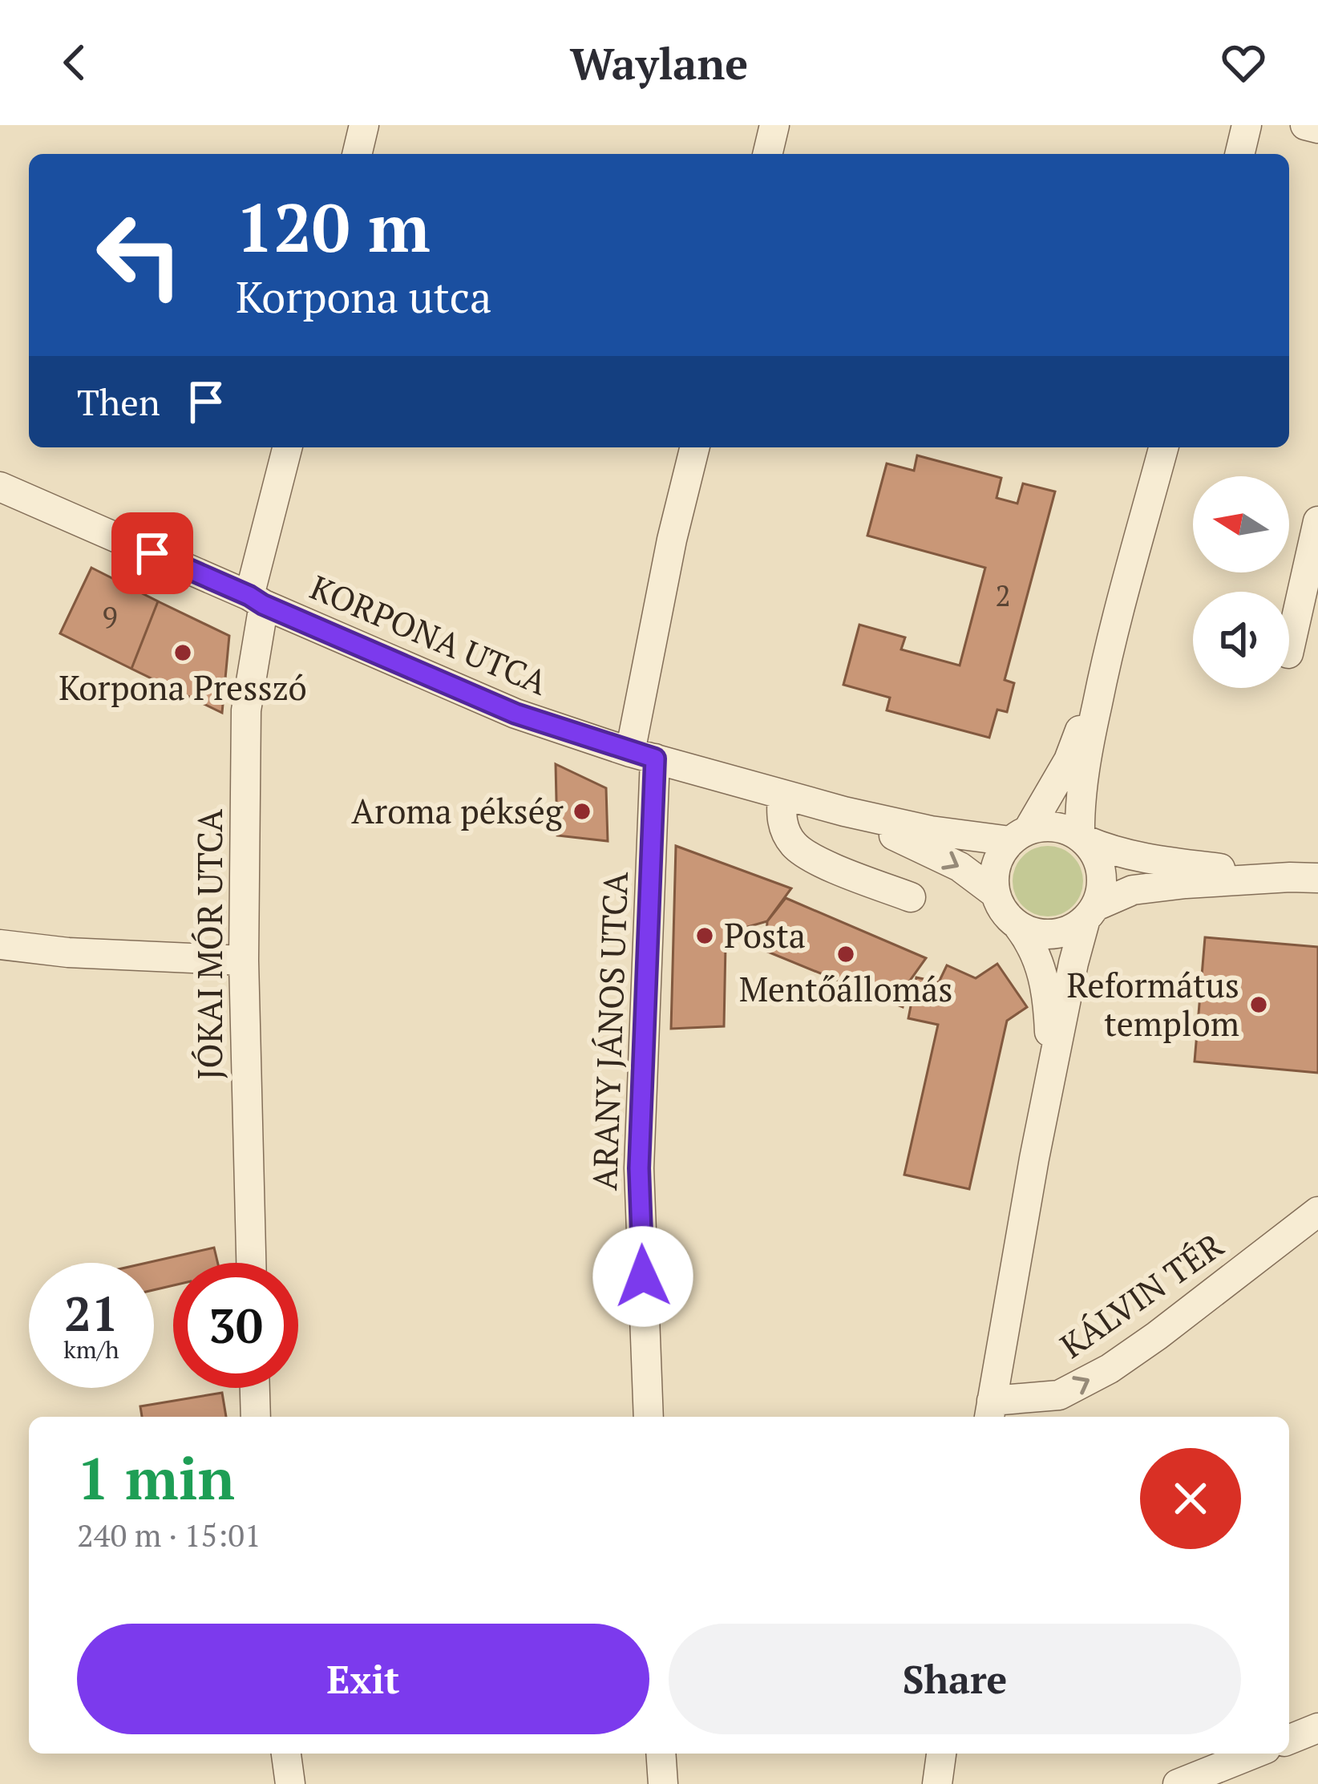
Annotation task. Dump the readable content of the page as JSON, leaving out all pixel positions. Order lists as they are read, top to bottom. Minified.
{"streets":{"street":["KORPONA UTCA","JÓKAI MÓR UTCA","ARANY JÁNOS UTCA","KÁLVIN TÉR"]},"crossings":[["KORPONA UTCA","JÓKAI MÓR UTCA"],["KORPONA UTCA","ARANY JÁNOS UTCA"],["KORPONA UTCA","KÁLVIN TÉR"]],"one_way":["KÁLVIN TÉR"],"places":["Korpona Presszó","Aroma pékség","Posta","Mentőállomás","Református templom"],"house_numbers":["2","9"],"north":"left","page":{"header":"Waylane","turn":["120 m","Korpona utca"],"then":"Then","speed":"21 km/h","limit":"30","heading":["1 min","240 m · 15:01"],"buttons":["Exit","Share"]}}
